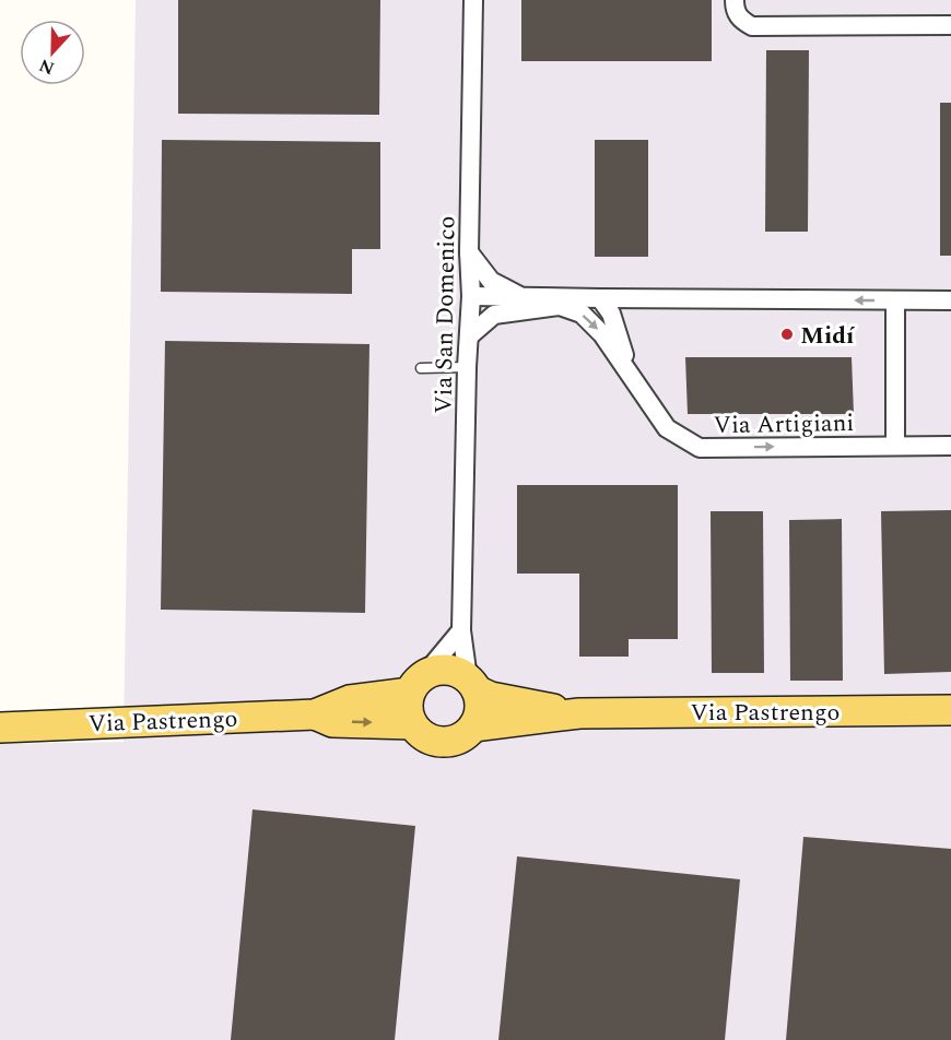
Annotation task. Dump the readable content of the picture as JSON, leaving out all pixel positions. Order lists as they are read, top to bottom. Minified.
{"streets":{"main road":["Via Pastrengo"],"street":["Via San Domenico","Via Artigiani"]},"crossings":[["Via San Domenico","Via Artigiani"],["Via San Domenico","Via Pastrengo"]],"places":["Midí"],"north":"bottom"}
